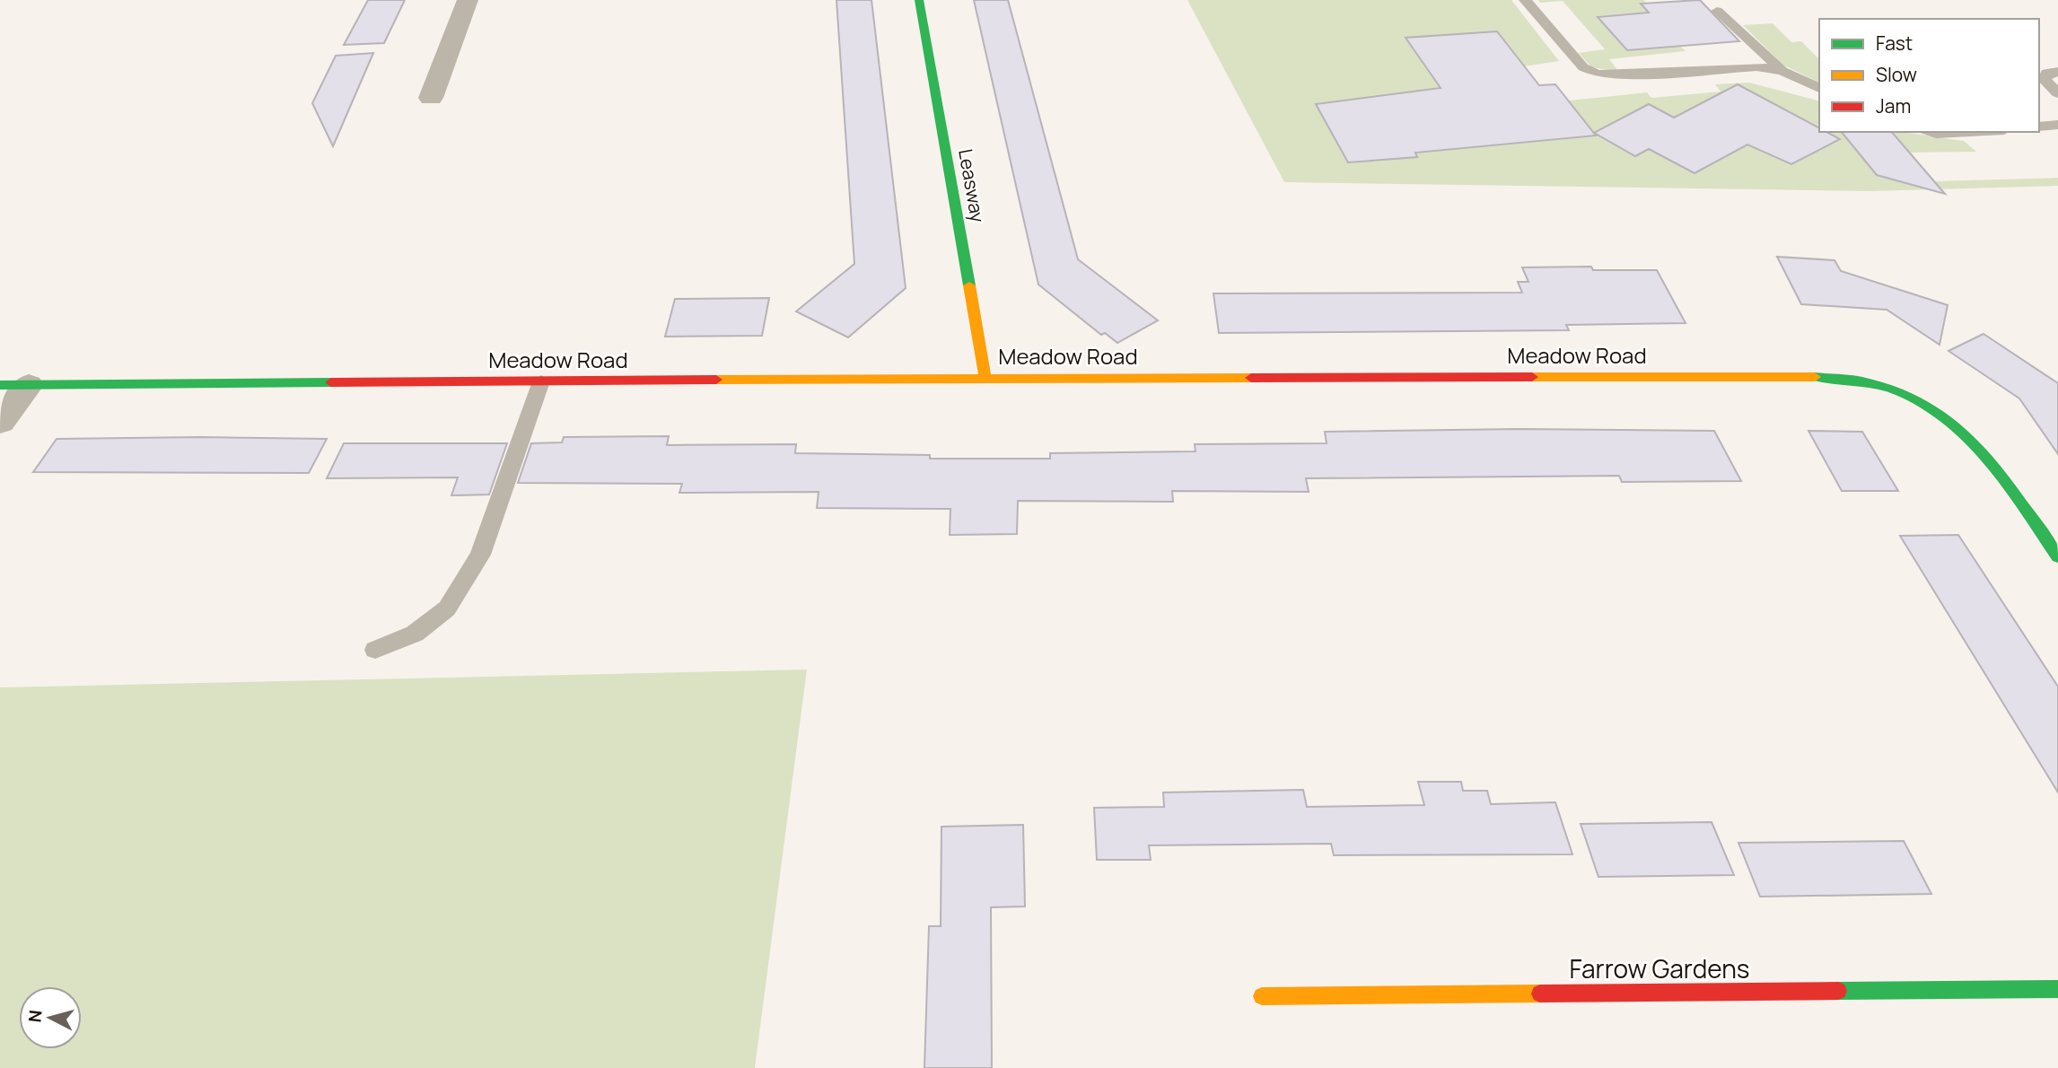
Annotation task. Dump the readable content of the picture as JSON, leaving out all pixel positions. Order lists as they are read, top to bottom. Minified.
{"streets":{"street":["Leasway","Meadow Road","Farrow Gardens"]},"crossings":[["Leasway","Meadow Road"]],"legend":["Fast","Slow","Jam"],"north":"left"}
